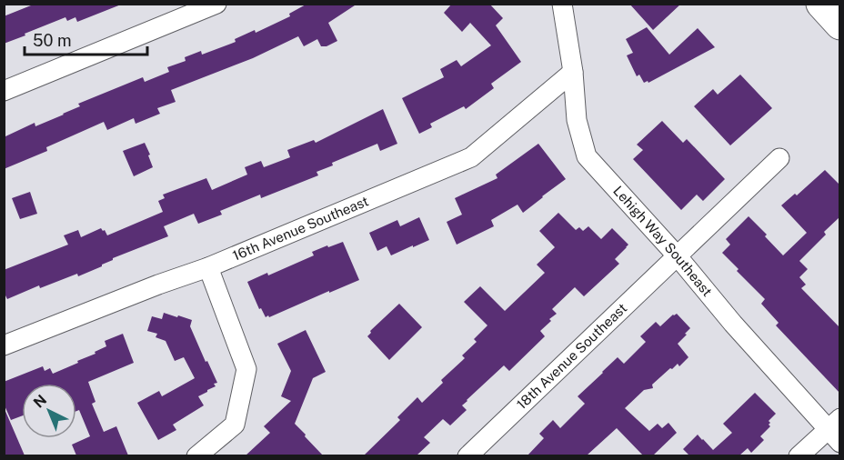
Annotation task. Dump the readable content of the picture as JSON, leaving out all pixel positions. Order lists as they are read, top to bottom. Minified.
{"streets":{"street":["16th Avenue Southeast","Lehigh Way Southeast","18th Avenue Southeast"]},"crossings":[["16th Avenue Southeast","Lehigh Way Southeast"],["Lehigh Way Southeast","18th Avenue Southeast"]],"scale_bar":"50 m","north":"top left"}
